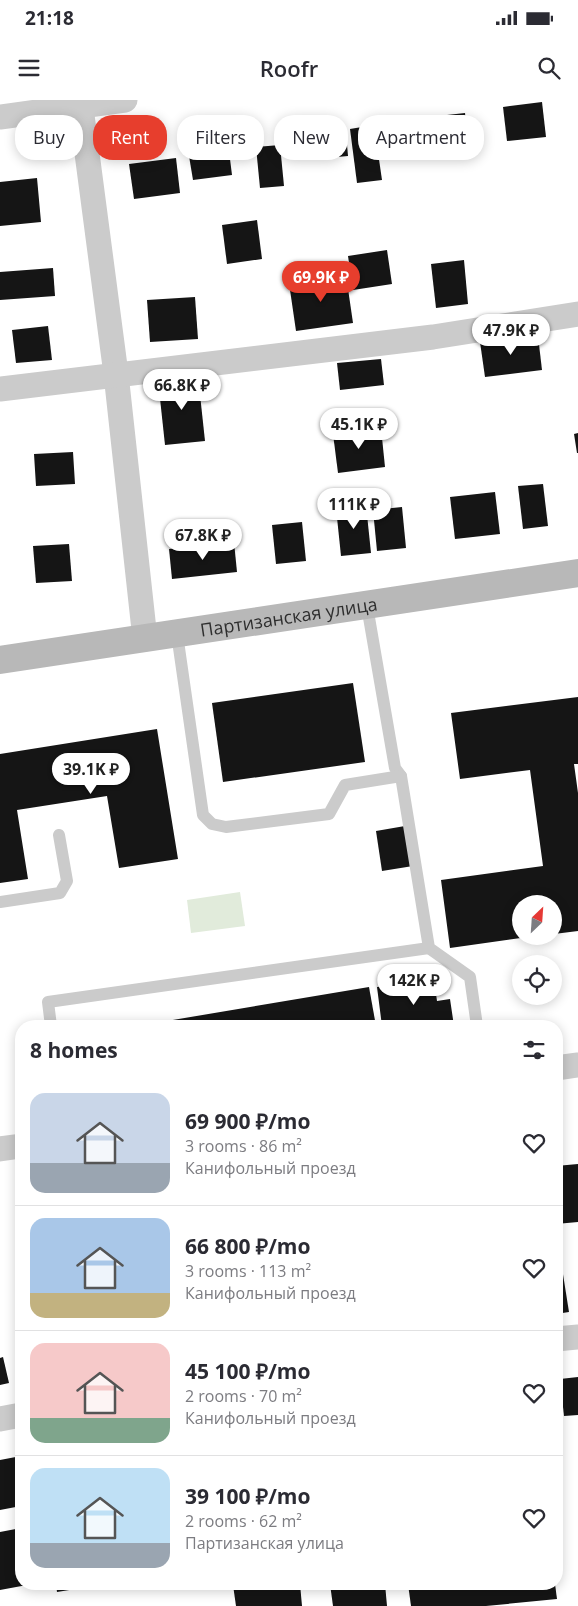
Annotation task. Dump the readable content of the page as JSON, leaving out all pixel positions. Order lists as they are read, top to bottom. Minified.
{"streets":{"main road":["Партизанская улица"]},"north":"top right","page":{"status":"21:18","header":"Roofr","chip":["Buy","Rent","Filters","New","Apartment"],"price":["69.9K ₽","47.9K ₽","66.8K ₽","45.1K ₽","111K ₽","67.8K ₽","39.1K ₽","142K ₽"],"heading":"8 homes","list":[{"name":"69 900 ₽/mo","note":"3 rooms · 86 m² · Канифольный проезд"},{"name":"66 800 ₽/mo","note":"3 rooms · 113 m² · Канифольный проезд"},{"name":"45 100 ₽/mo","note":"2 rooms · 70 m² · Канифольный проезд"},{"name":"39 100 ₽/mo","note":"2 rooms · 62 m² · Партизанская улица"}]}}
